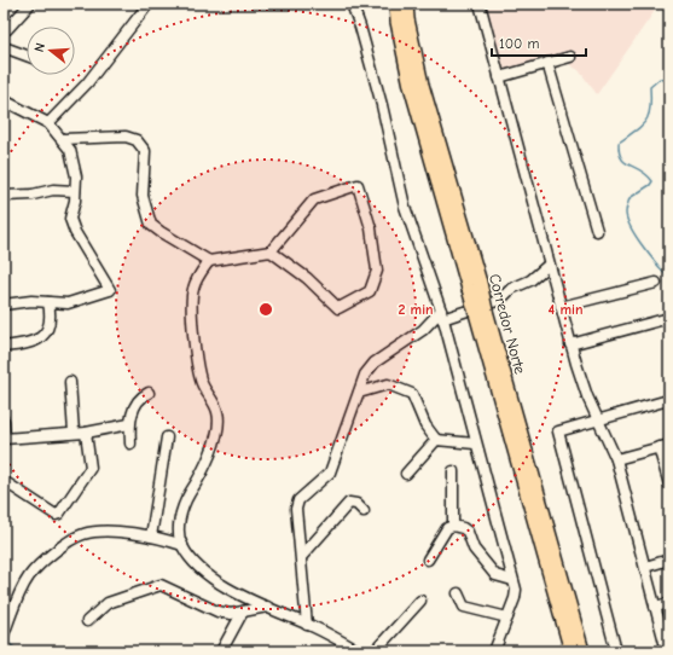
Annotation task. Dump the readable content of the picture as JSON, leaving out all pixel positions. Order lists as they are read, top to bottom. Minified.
{"streets":{"highway":["Corredor Norte"]},"scale_bar":"100 m","north":"left","rings":["2 min","4 min"]}
